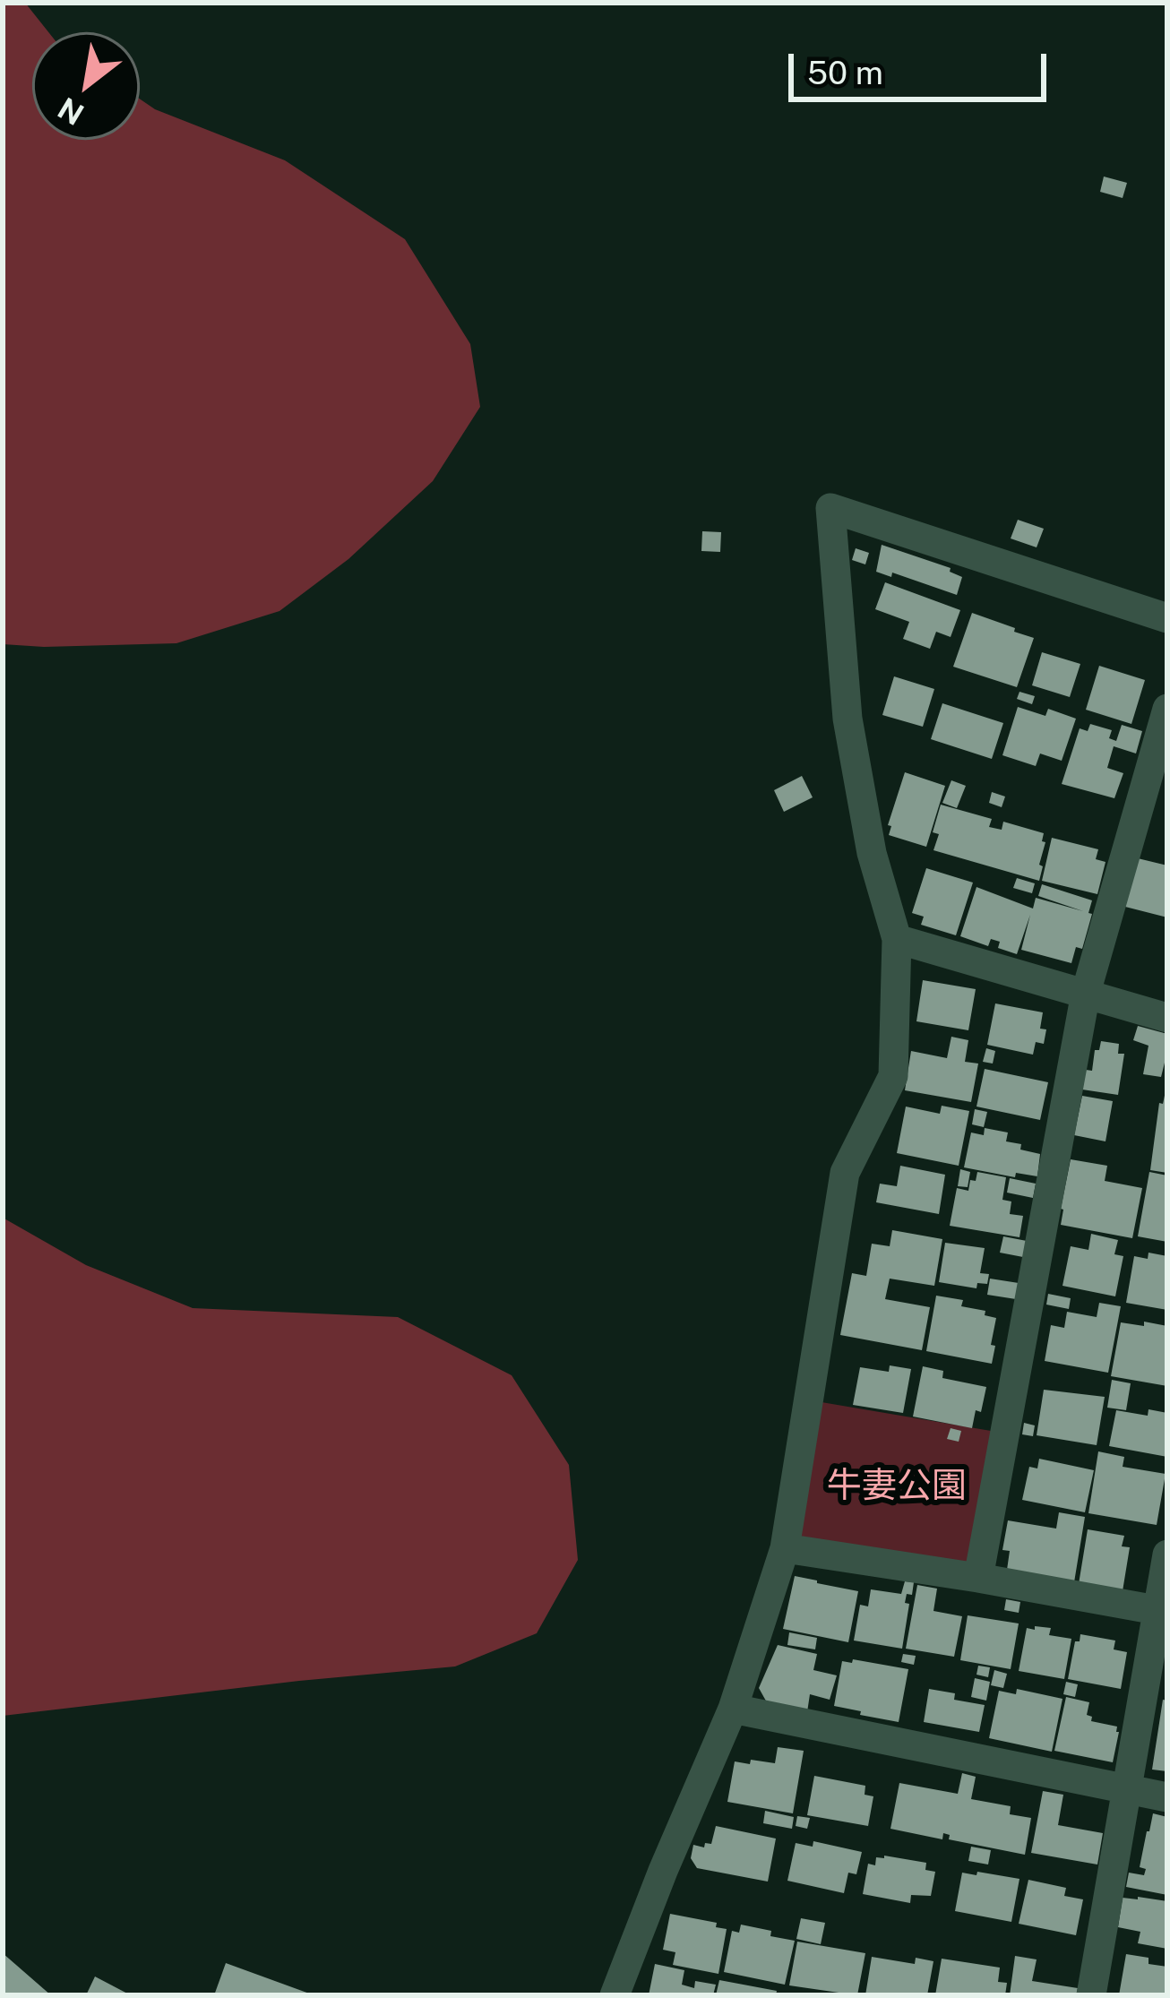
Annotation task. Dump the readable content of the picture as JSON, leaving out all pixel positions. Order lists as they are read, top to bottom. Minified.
{"parks":["牛妻公園"],"scale_bar":"50 m","north":"bottom left"}
